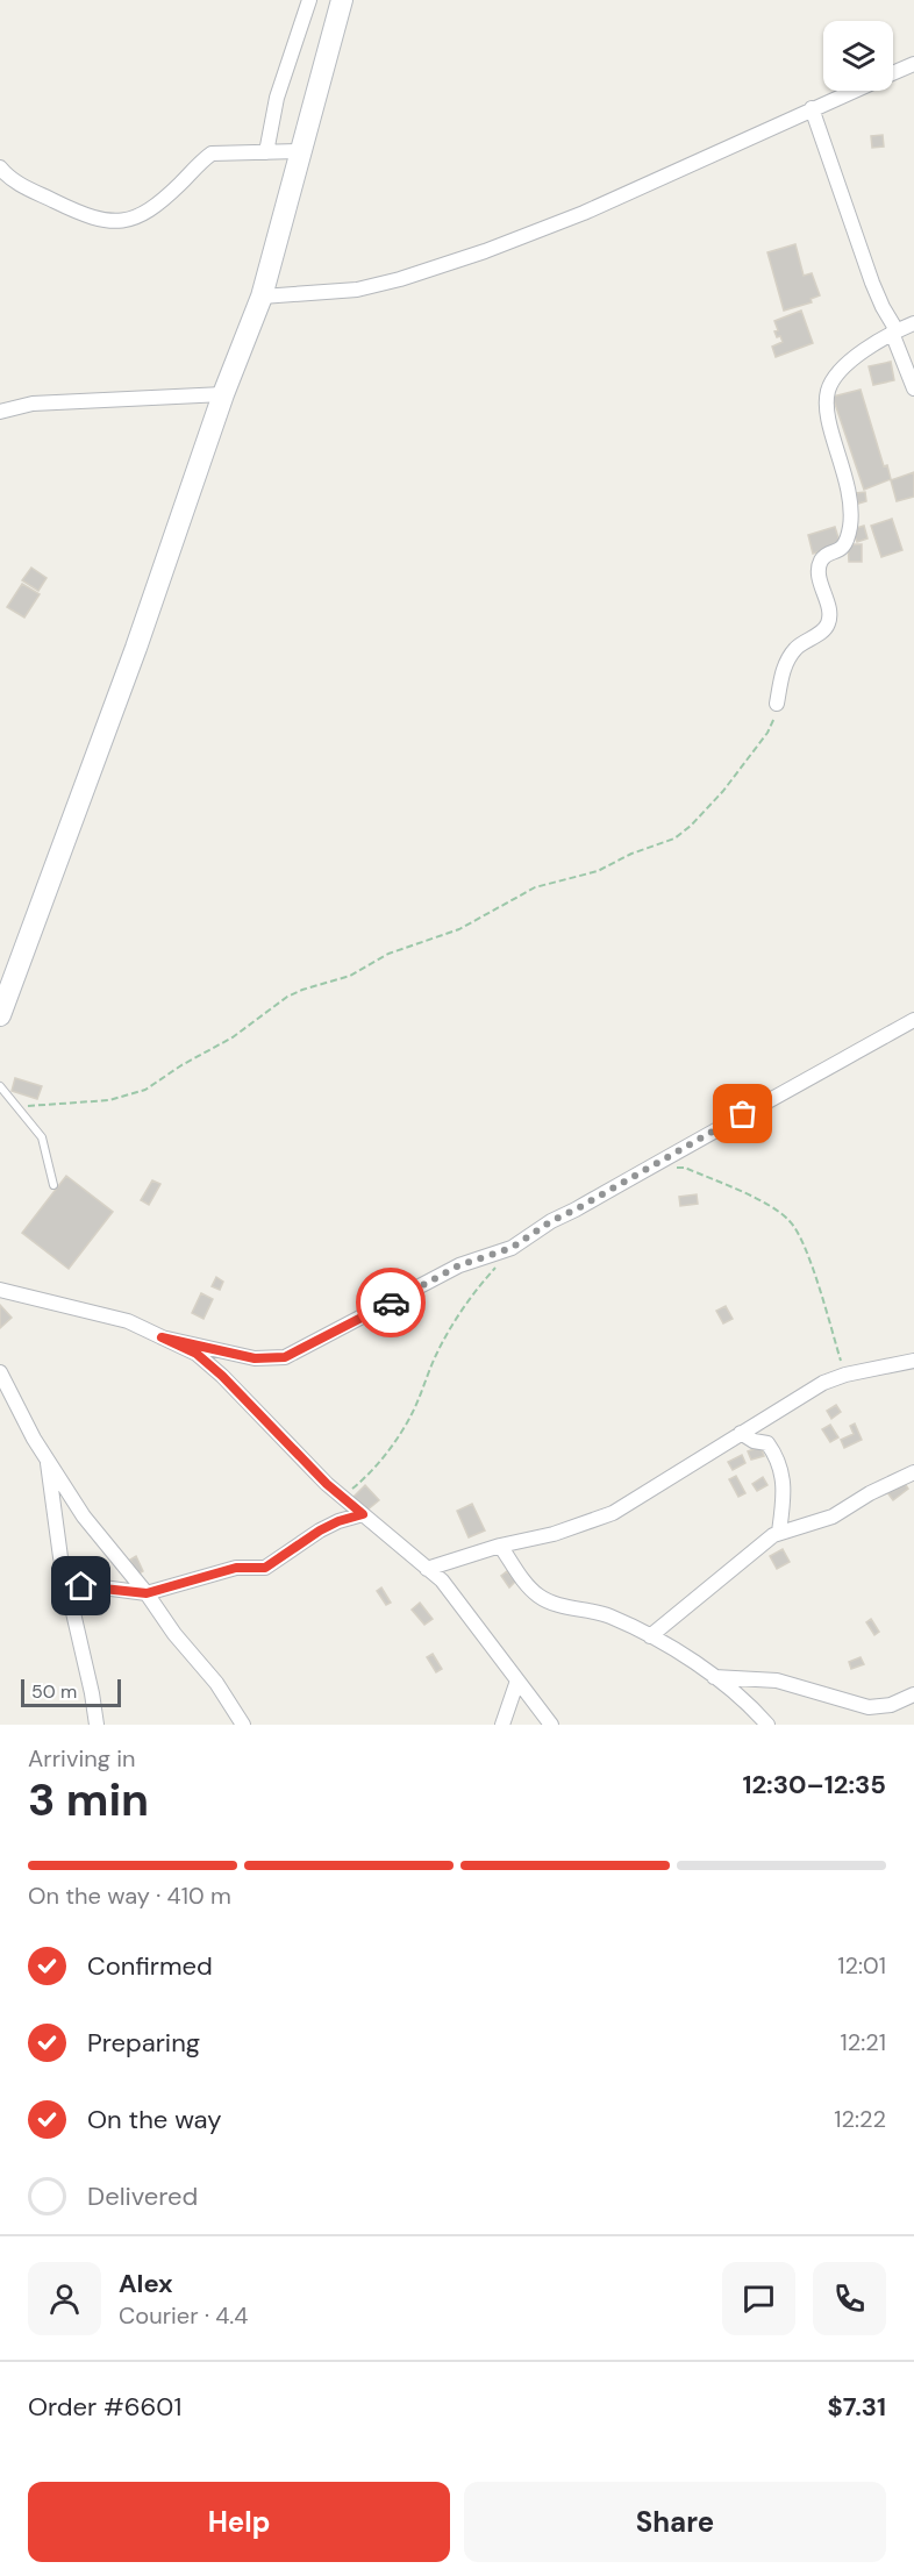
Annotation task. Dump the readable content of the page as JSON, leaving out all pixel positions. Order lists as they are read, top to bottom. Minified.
{"scale_bar":"50 m","page":{"scale":"50 m","heading":["3 min","Arriving in","12:30–12:35"],"panel":["Alex","Courier · 4.4","Order #6601","$7.31"],"bar":"On the way · 410 m","list":[["Confirmed","12:01"],["Preparing","12:21"],["On the way","12:22"],"Delivered"],"buttons":["Help","Share"]}}
